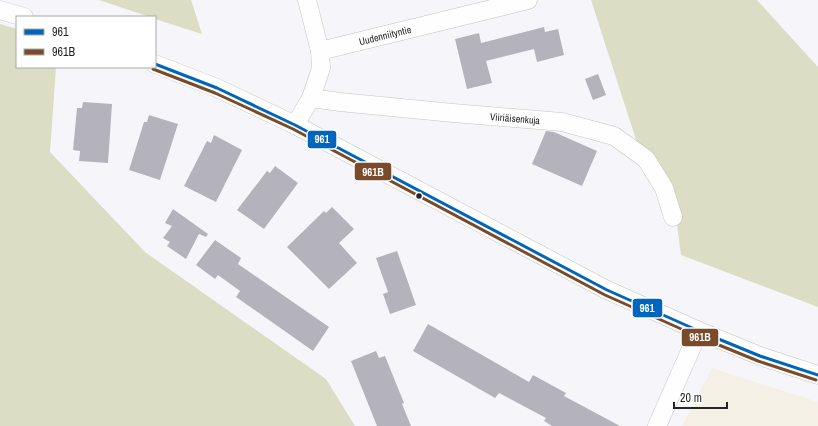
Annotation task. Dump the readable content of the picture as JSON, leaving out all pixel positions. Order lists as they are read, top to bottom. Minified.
{"streets":{"street":["Uudenniityntie","Viiriäisenkuja"]},"lines":["transit line 961","transit line 961B"],"legend":["961","961B"],"scale_bar":"20 m"}
